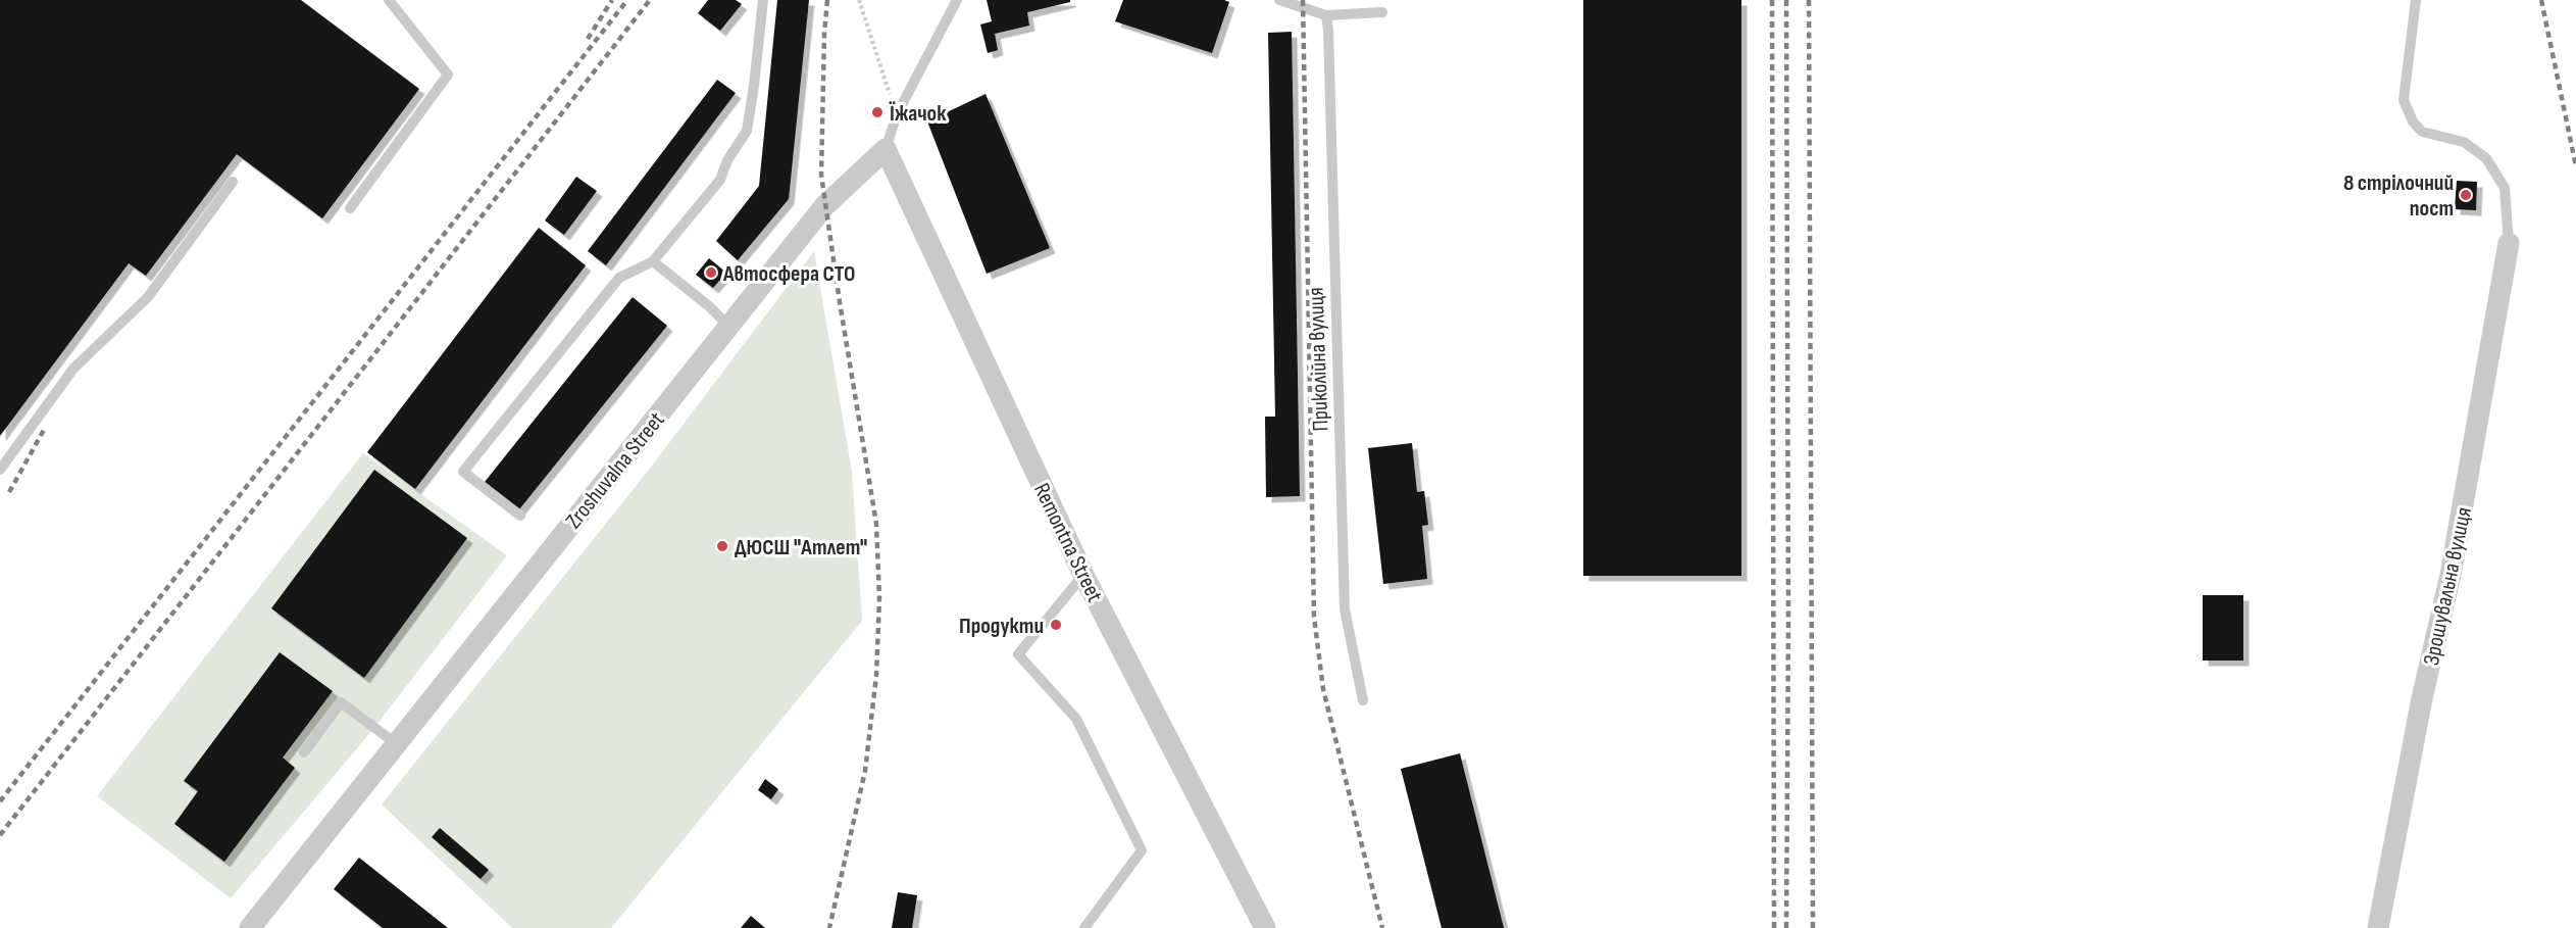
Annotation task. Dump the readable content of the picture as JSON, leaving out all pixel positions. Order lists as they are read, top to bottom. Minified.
{"streets":{"street":["Zroshuvalna Street","Remontna Street","Зрошувальна вулиця"],"lane":["Приколійна вулиця"]},"crossings":[["Zroshuvalna Street","Remontna Street"]],"places":["Їжачок","8 стрілочний пост","Автосфера СТО","ДЮСШ \"Атлет\"","Продукти"]}
